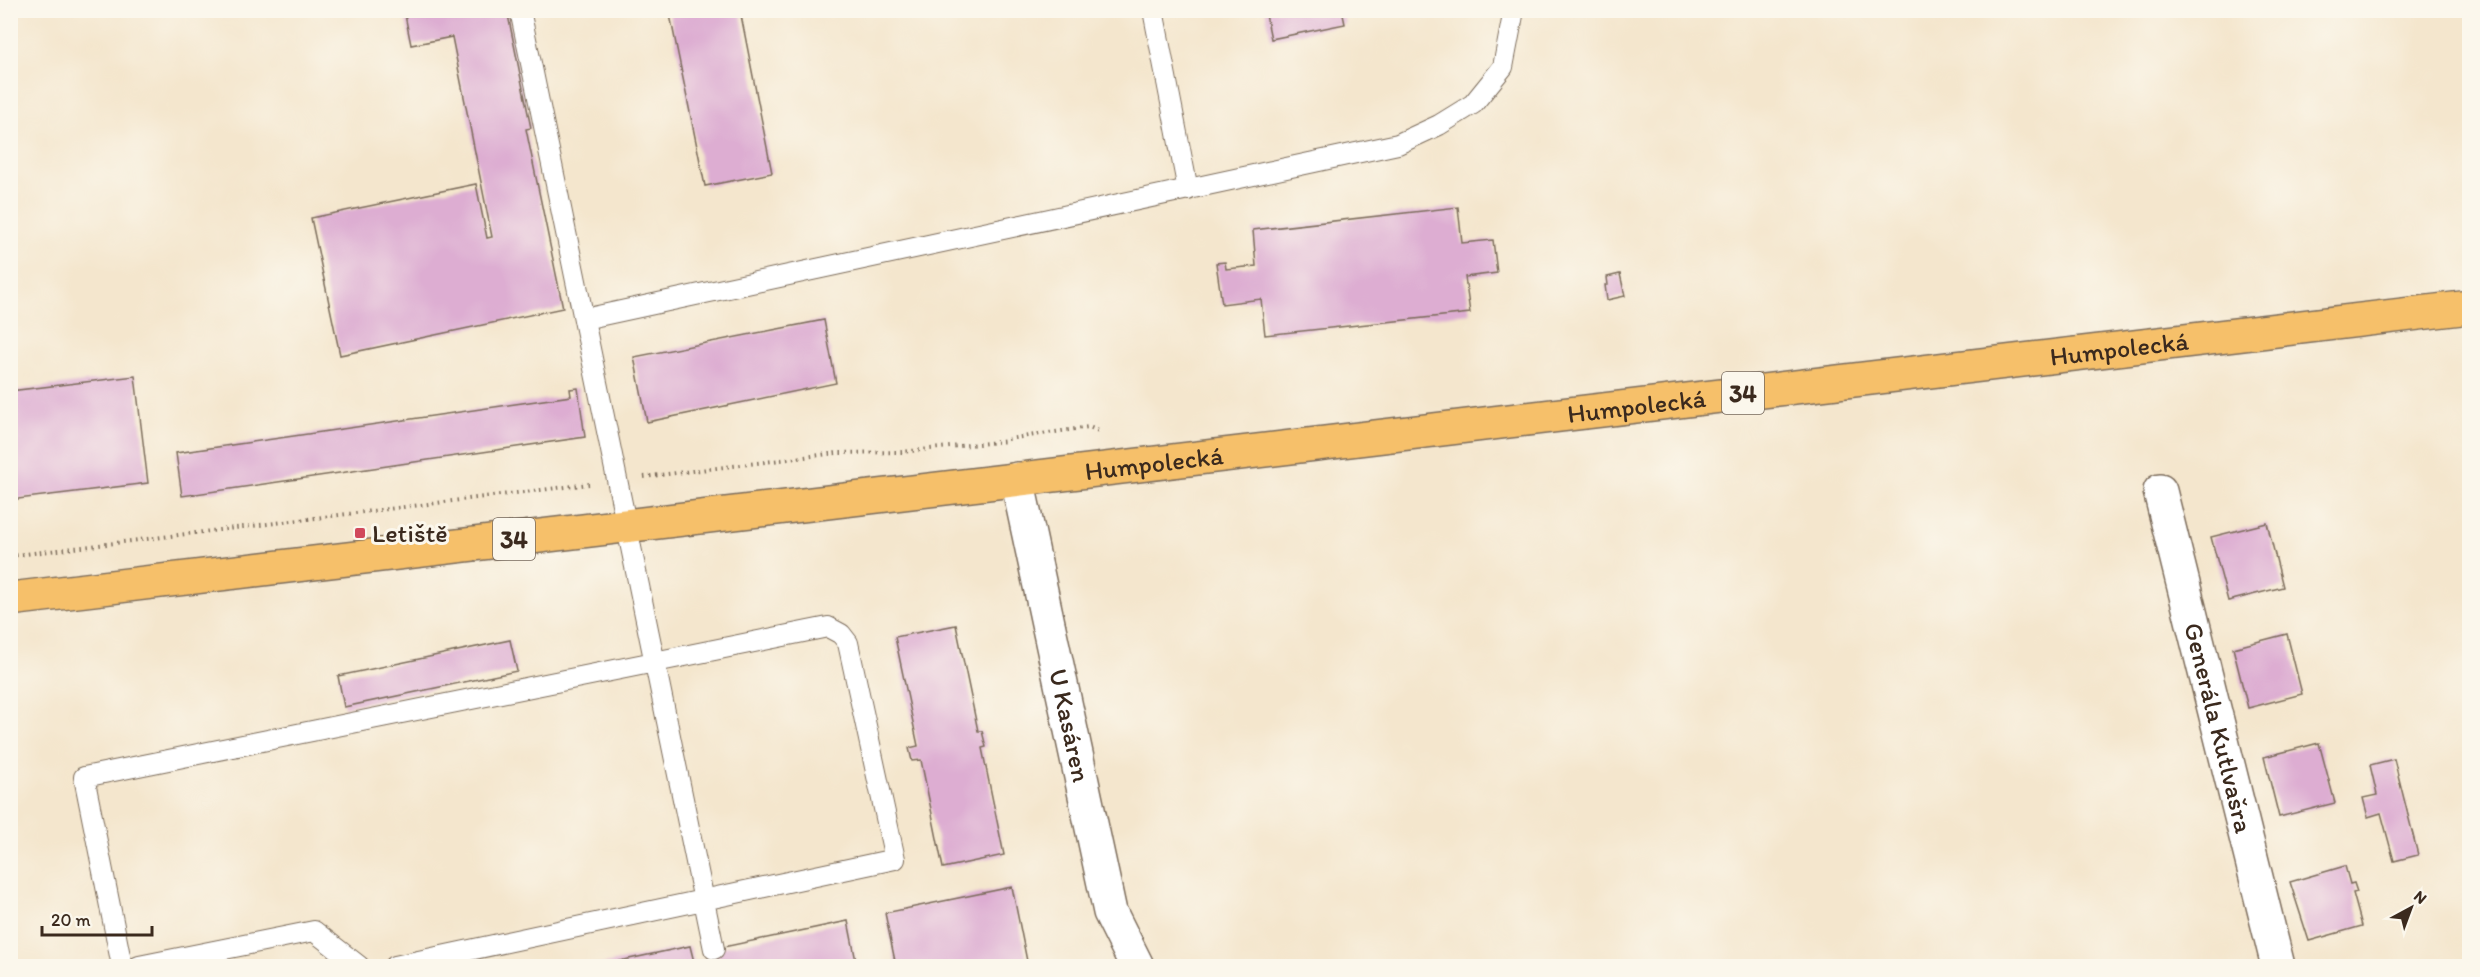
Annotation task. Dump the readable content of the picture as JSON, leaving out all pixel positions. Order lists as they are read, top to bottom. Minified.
{"streets":{"main road":["Humpolecká","34"],"street":["U Kasáren","Generála Kutlvašra"]},"crossings":[["Humpolecká","34"],["Humpolecká","U Kasáren"],["34","U Kasáren"]],"places":{"transit":["Letiště"]},"scale_bar":"20 m","north":"top right"}
